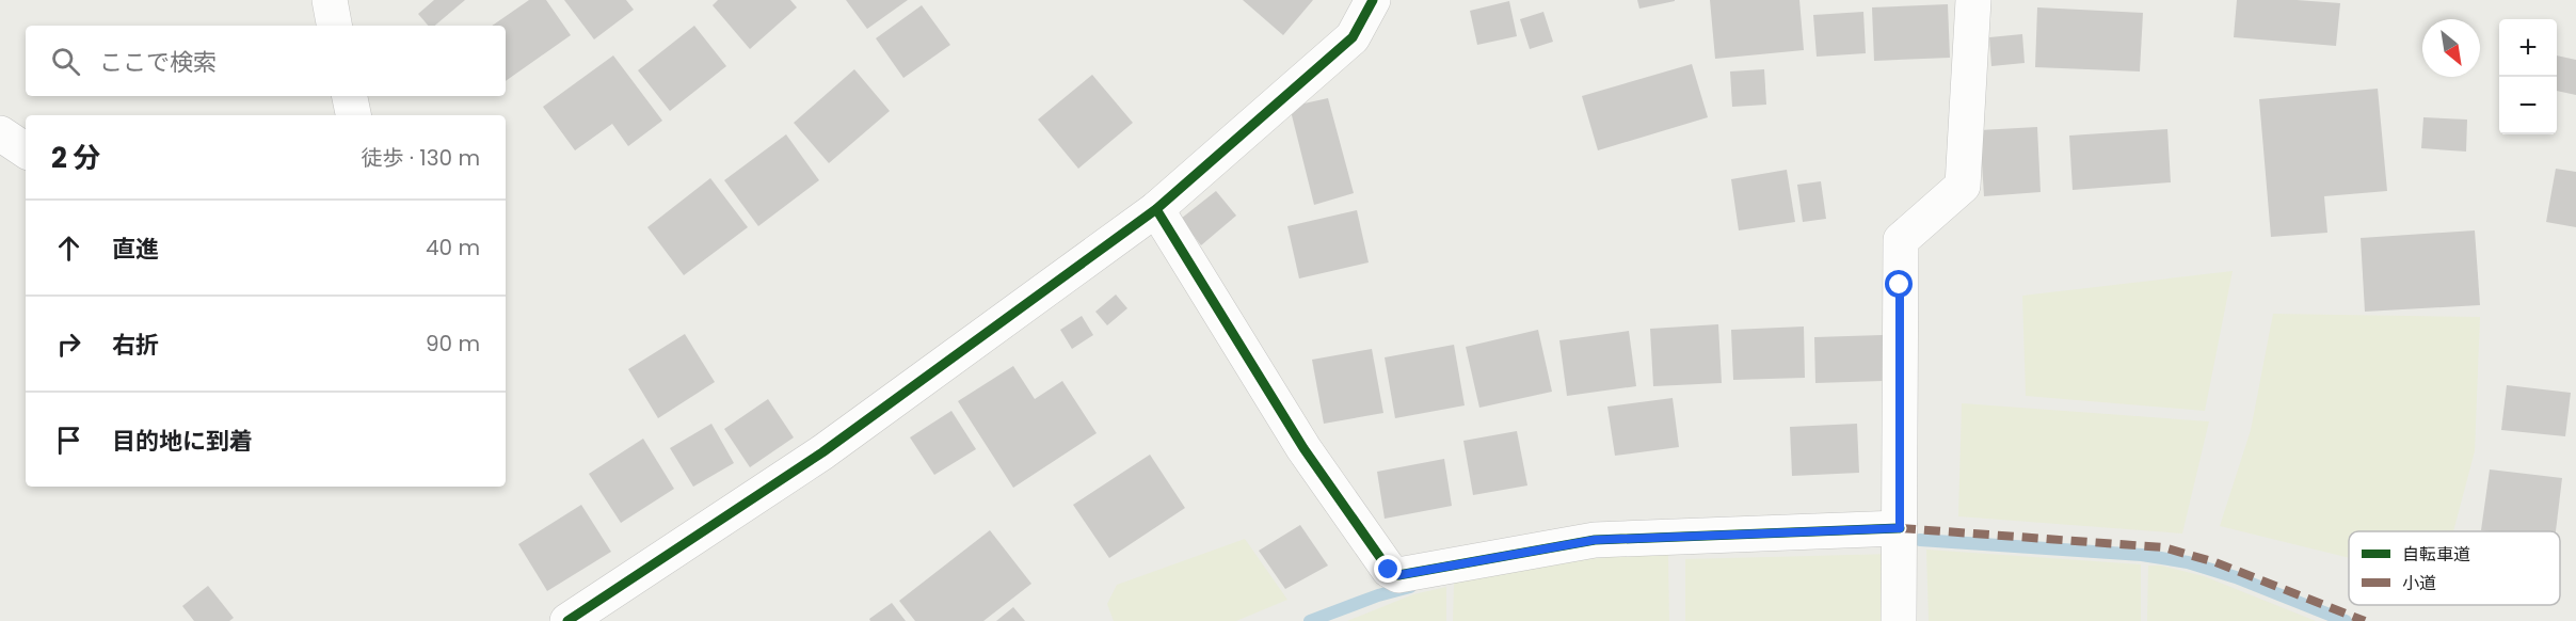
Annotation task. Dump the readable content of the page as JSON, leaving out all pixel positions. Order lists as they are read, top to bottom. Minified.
{"legend":["自転車道","小道"],"north":"bottom right","page":{"map_buttons":["+","−"],"search":"ここで検索","heading":["2 分","徒歩 · 130 m"],"list":[["直進","40 m"],["右折","90 m"],"目的地に到着"]}}
